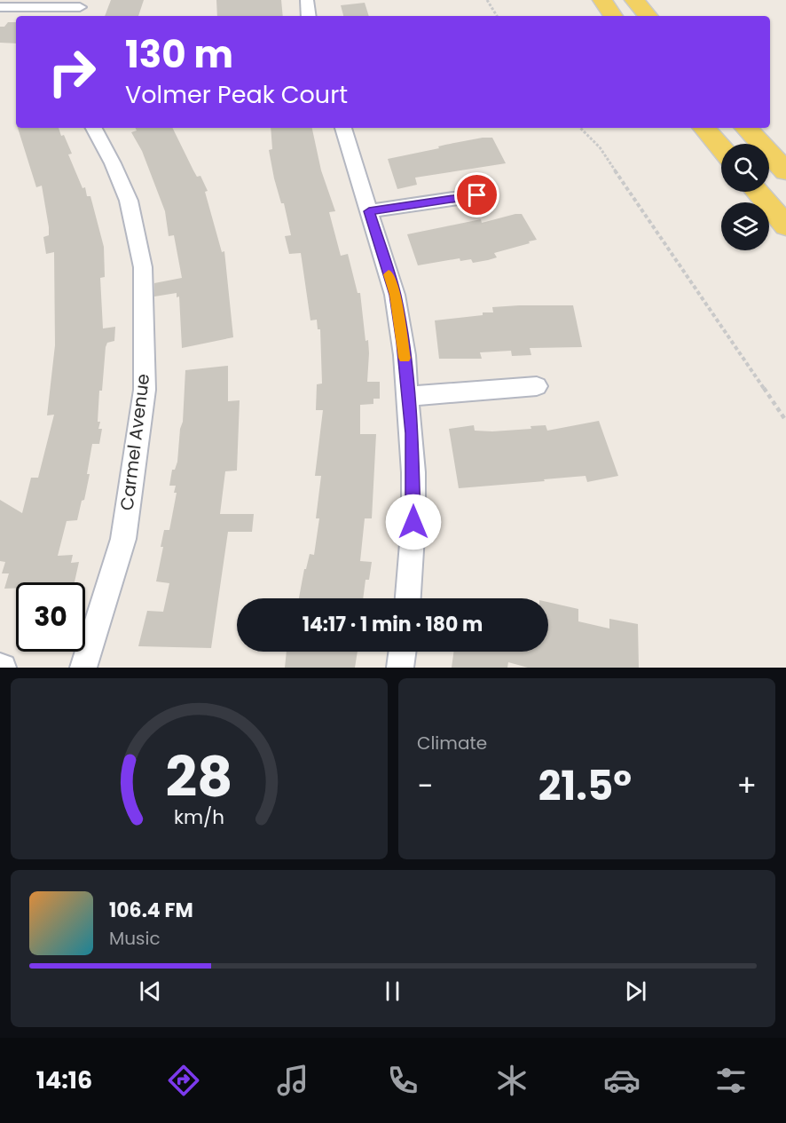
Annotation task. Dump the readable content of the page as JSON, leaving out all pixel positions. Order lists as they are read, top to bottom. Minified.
{"streets":{"street":["Carmel Avenue"]},"page":{"turn":["130 m","Volmer Peak Court"],"limit":"30","trip":"14:17 · 1 min · 180 m","tile":"Climate","heat":["−","21.5°","+"],"song":["106.4 FM","Music"],"tabs":"14:16","gauge":["28","km/h"]}}
